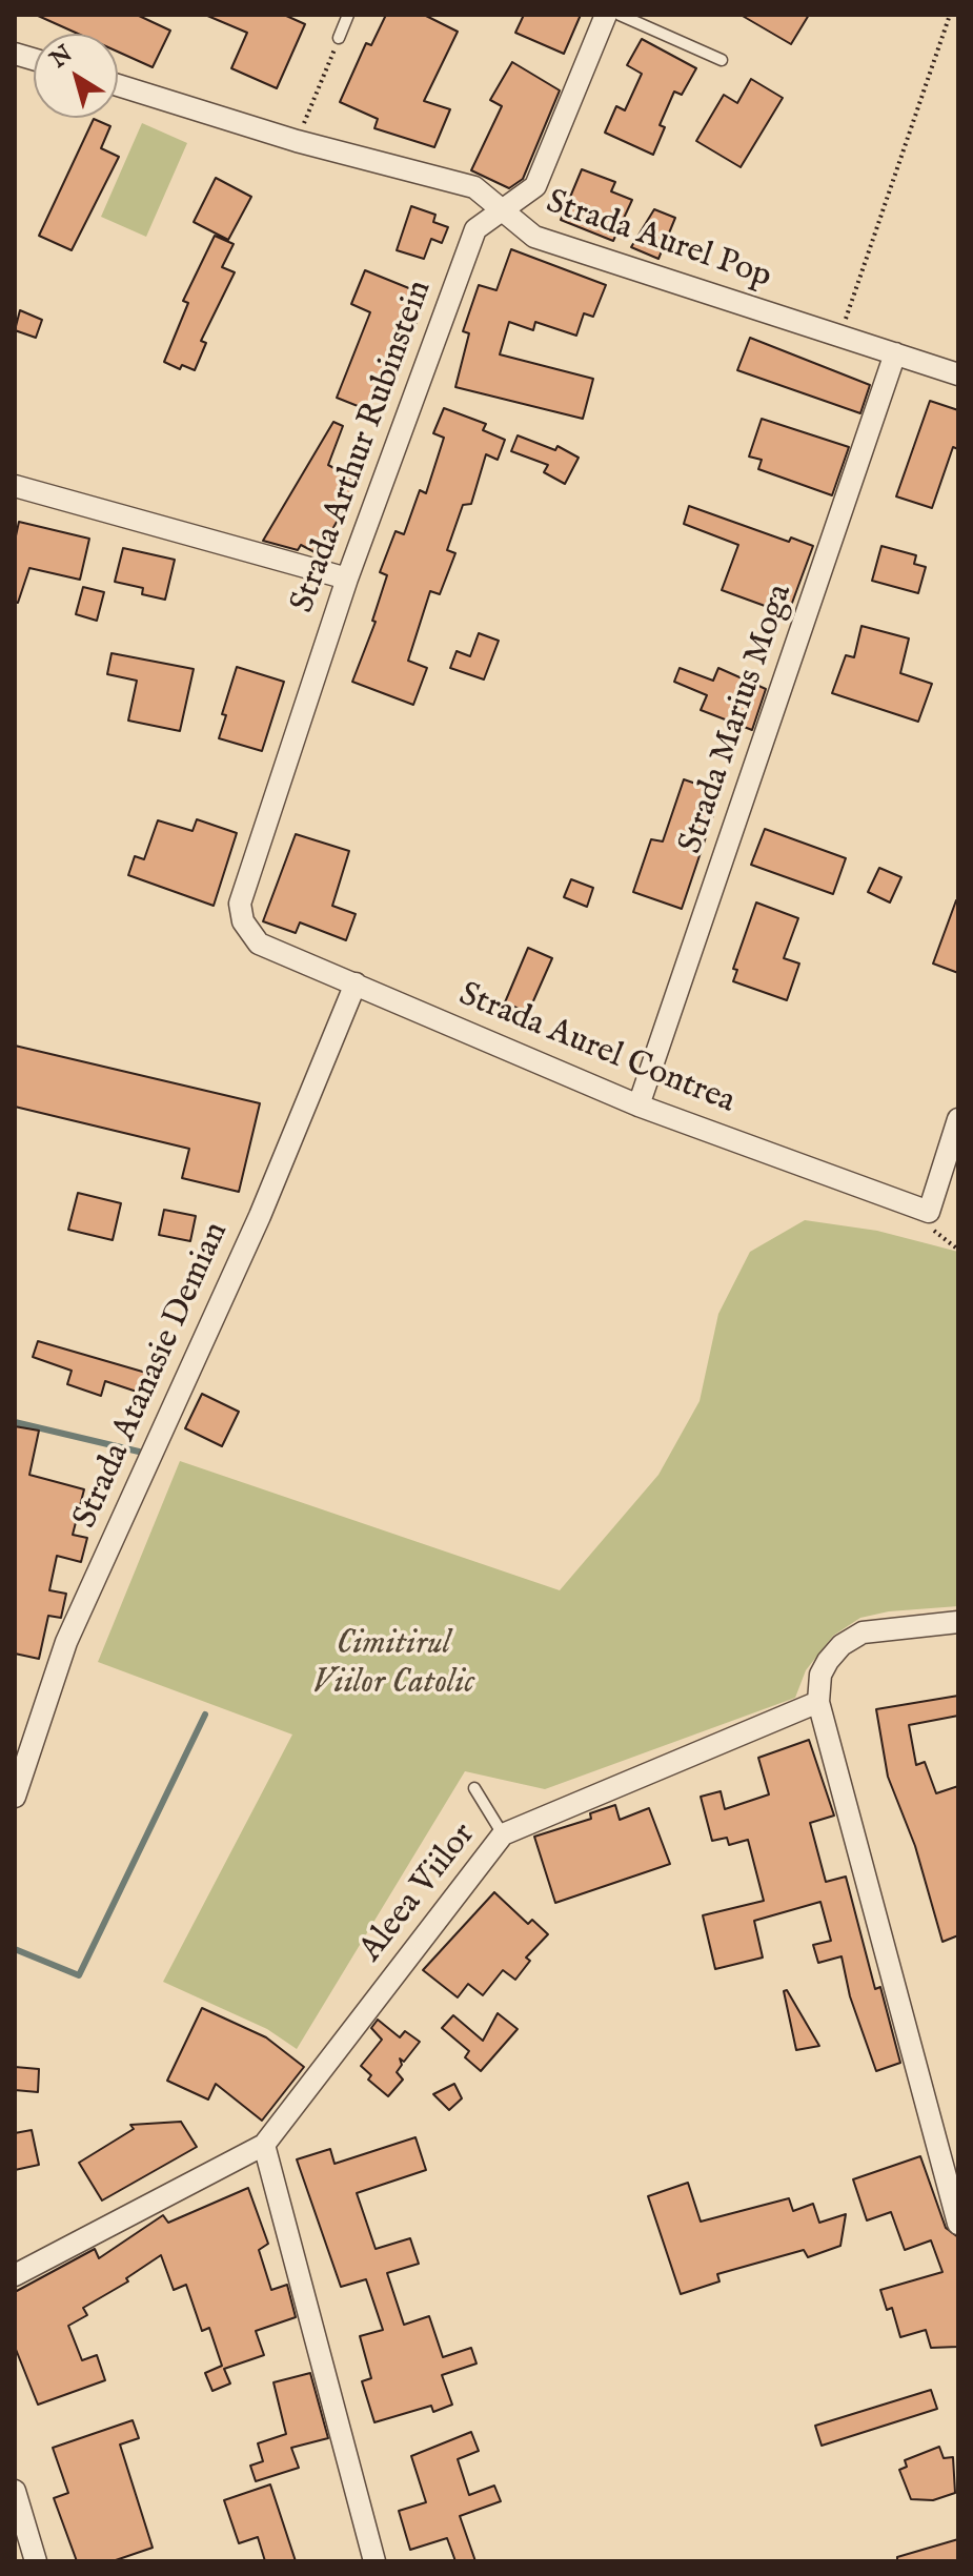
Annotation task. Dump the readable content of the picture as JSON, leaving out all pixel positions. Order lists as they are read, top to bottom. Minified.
{"streets":{"street":["Strada Aurel Pop","Strada Arthur Rubinstein","Strada Marius Moga","Strada Aurel Contrea","Strada Atanasie Demian","Aleea Viilor"]},"crossings":[["Strada Aurel Pop","Strada Arthur Rubinstein"],["Strada Aurel Pop","Strada Marius Moga"],["Strada Arthur Rubinstein","Strada Aurel Contrea"],["Strada Marius Moga","Strada Aurel Contrea"],["Strada Aurel Contrea","Strada Atanasie Demian"]],"parks":["Cimitirul Viilor Catolic"],"north":"top left"}
